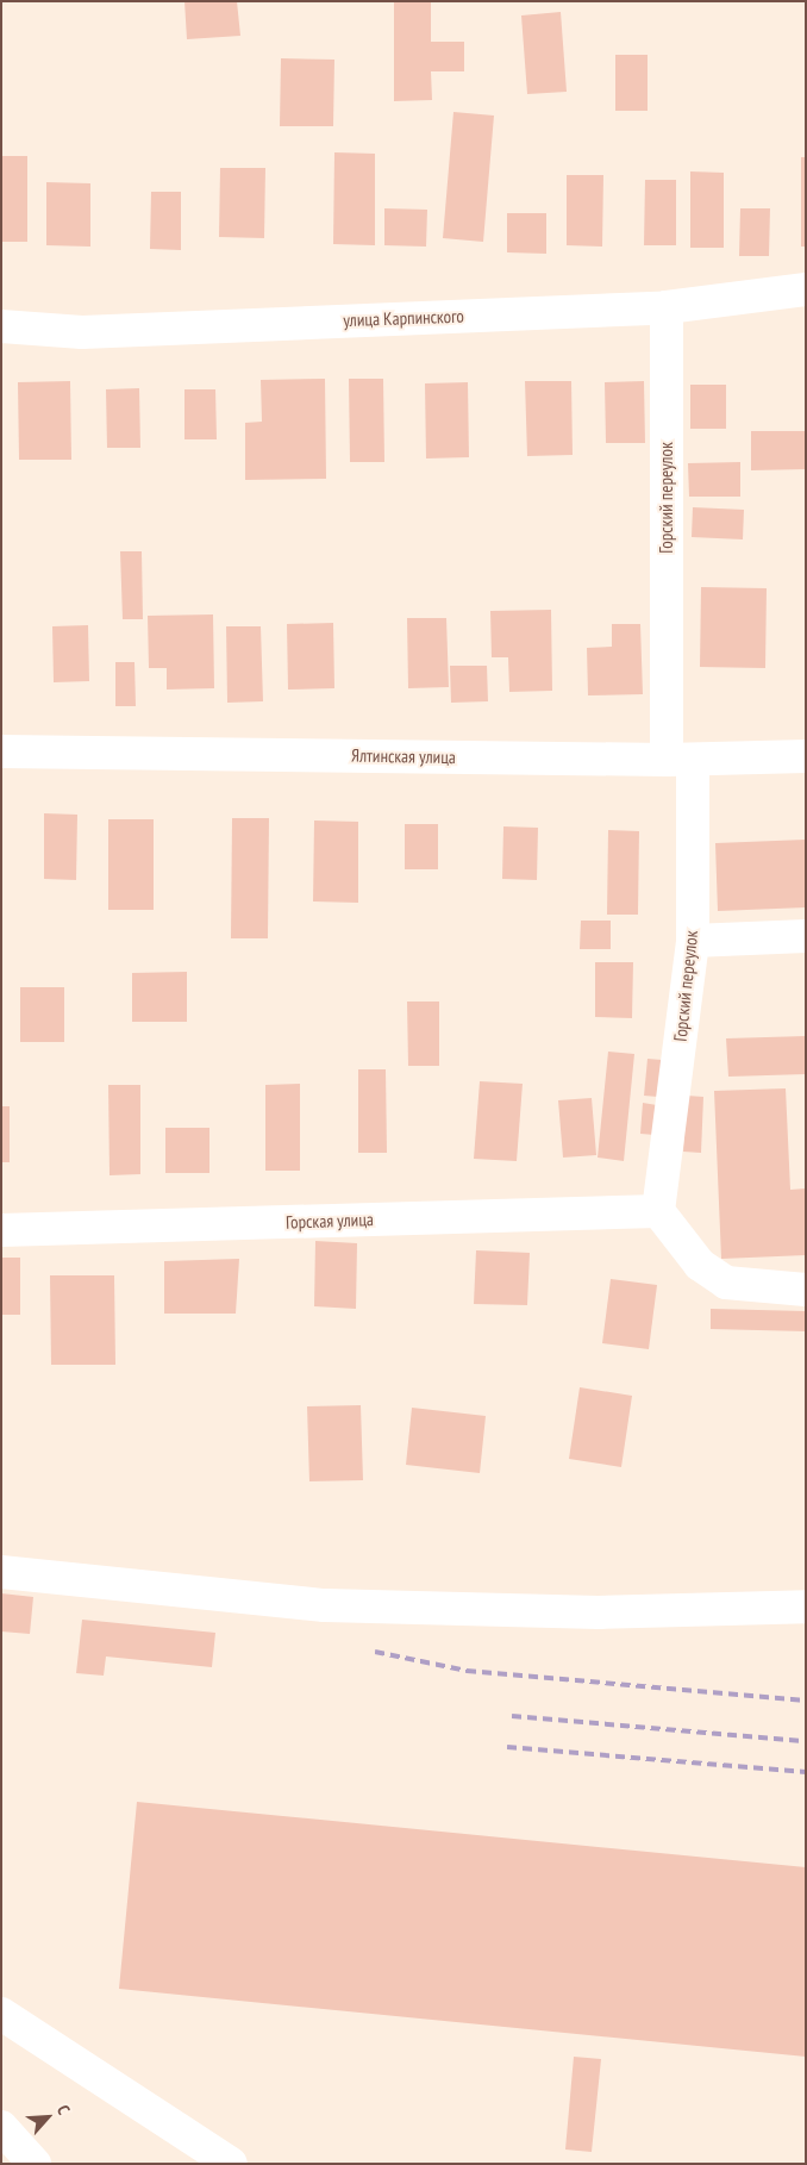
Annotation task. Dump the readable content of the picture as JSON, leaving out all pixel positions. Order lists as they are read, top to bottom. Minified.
{"streets":{"street":["улица Карпинского","Горский переулок","Ялтинская улица","Горская улица"]},"crossings":[["улица Карпинского","Горский переулок"],["Горский переулок","Ялтинская улица"],["Горский переулок","Горская улица"]],"north":"top right"}
